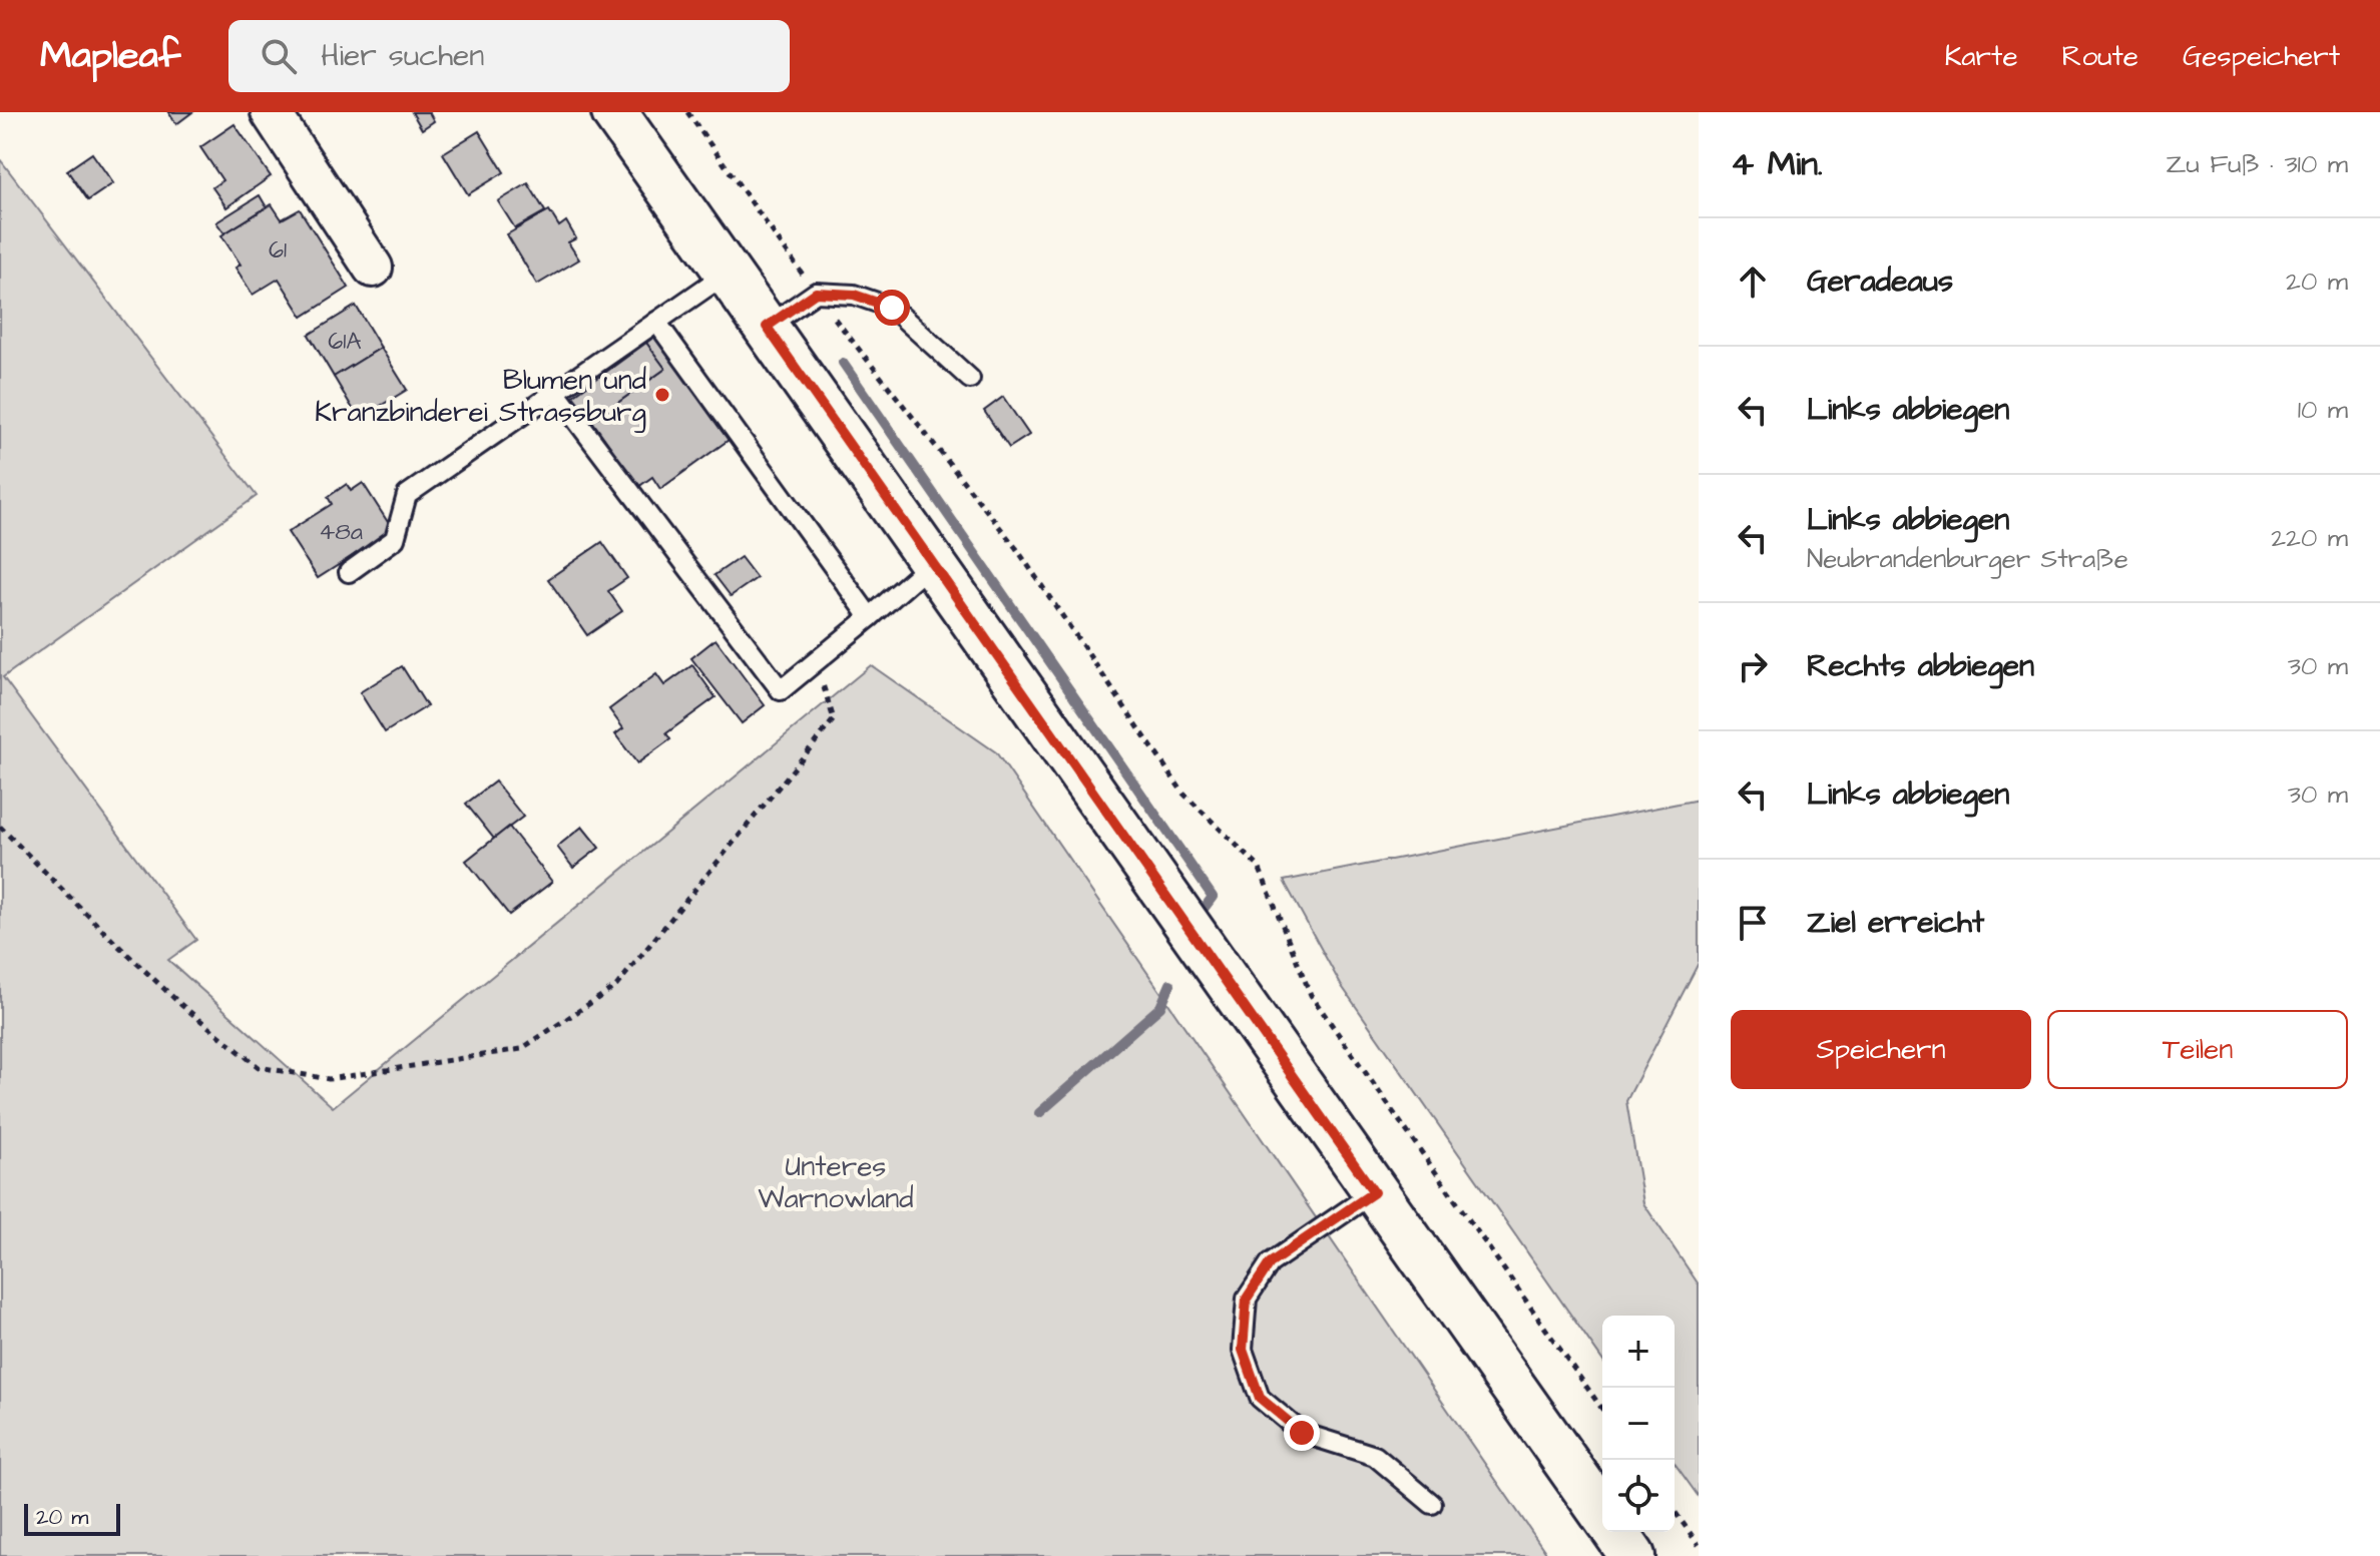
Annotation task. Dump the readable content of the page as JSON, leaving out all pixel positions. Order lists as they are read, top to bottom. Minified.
{"parks":["Unteres Warnowland"],"places":["Blumen und Kranzbinderei Strassburg"],"house_numbers":["61","61A","48a"],"scale_bar":"20 m","page":{"header":"Mapleaf","search":"Hier suchen","nav":["Karte","Route","Gespeichert"],"heading":["4 Min.","Zu Fuß · 310 m"],"list":[["Geradeaus","20 m"],["Links abbiegen","10 m"],["Links abbiegen","Neubrandenburger Straße","220 m"],["Rechts abbiegen","30 m"],["Links abbiegen","30 m"],"Ziel erreicht"],"buttons":["Speichern","Teilen"],"map_buttons":["+","−"],"scale":"20 m"}}
